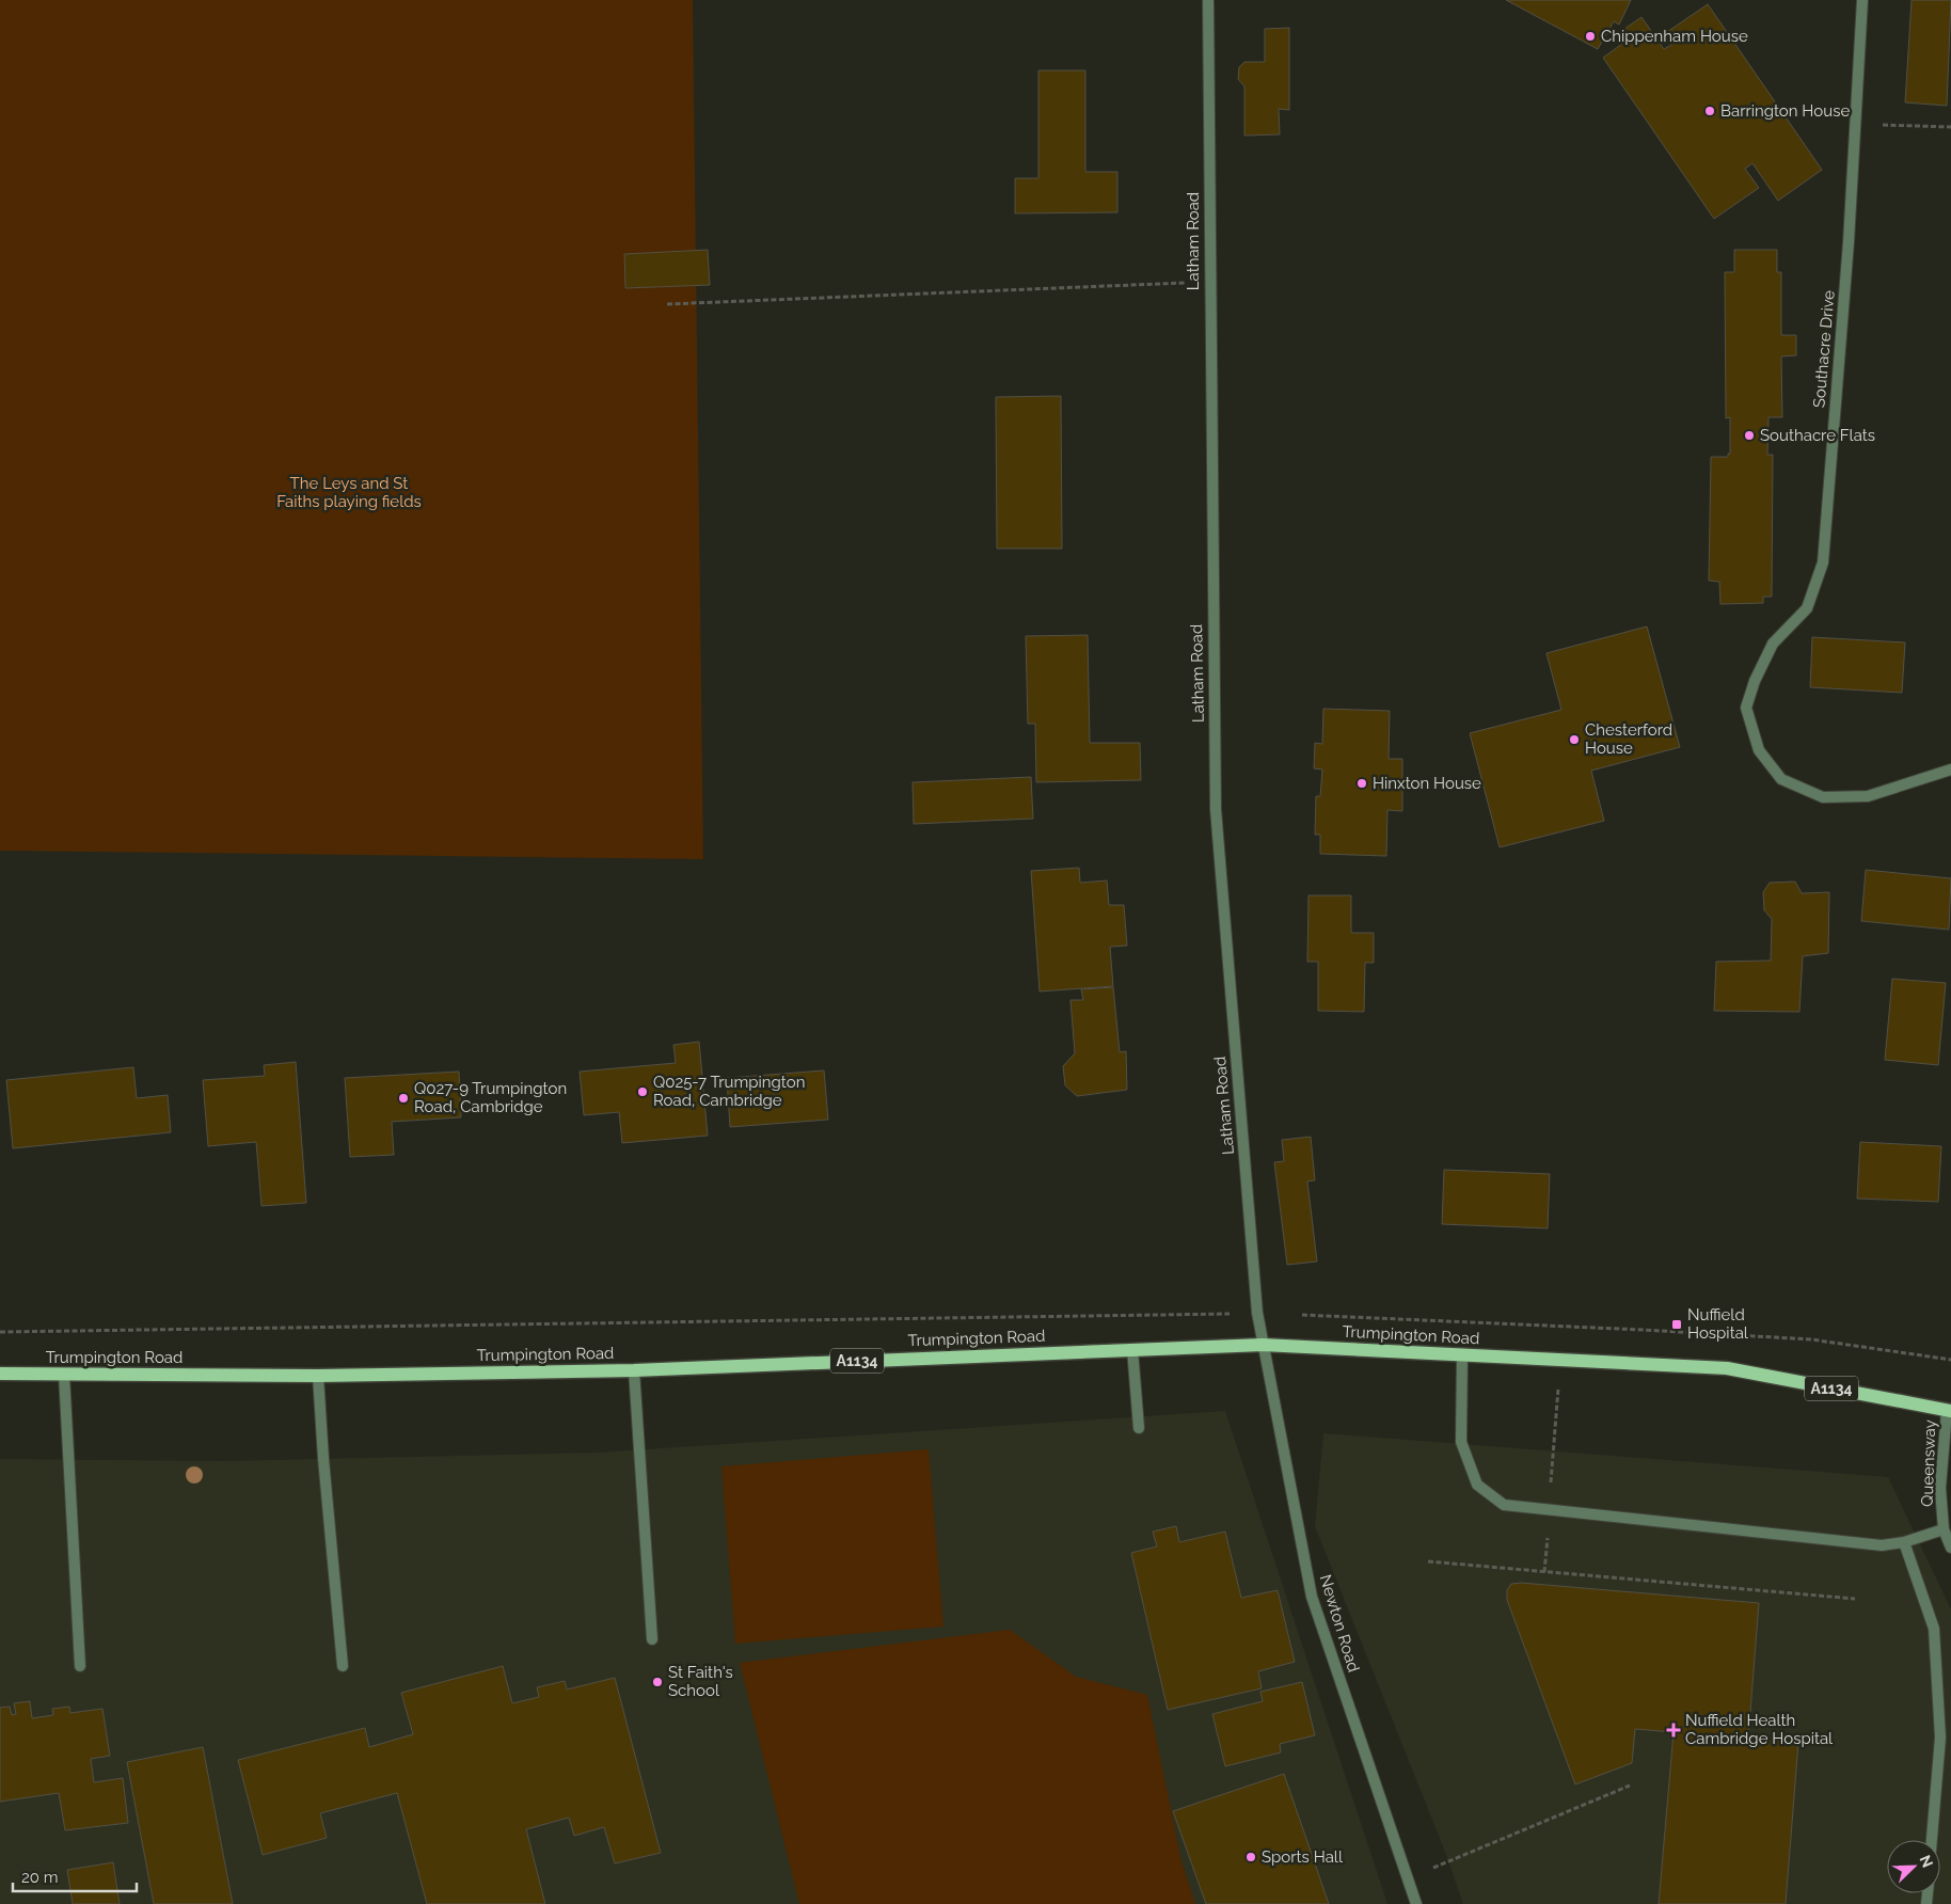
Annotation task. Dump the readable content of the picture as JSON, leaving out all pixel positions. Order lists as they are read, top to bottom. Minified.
{"streets":{"main road":["Trumpington Road","A1134"],"street":["Latham Road","Southacre Drive","Queensway","Newton Road"]},"crossings":[["Latham Road","Trumpington Road"],["Latham Road","Newton Road"],["Trumpington Road","Queensway"],["Trumpington Road","Newton Road"]],"parks":["The Leys and St Faiths playing fields"],"places":{"other":["Chippenham House","Barrington House","Southacre Flats","Chesterford House","Hinxton House","Q025-7 Trumpington Road, Cambridge","Q027-9 Trumpington Road, Cambridge","St Faith's School","Sports Hall"],"transit":["Nuffield Hospital"],"health":["Nuffield Health Cambridge Hospital"]},"scale_bar":"20 m","north":"top right"}
